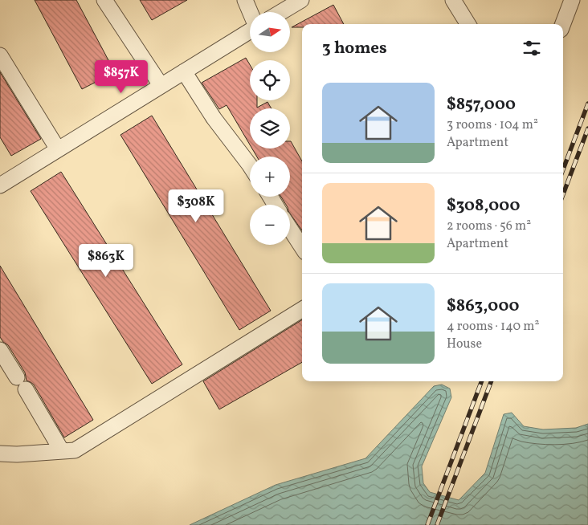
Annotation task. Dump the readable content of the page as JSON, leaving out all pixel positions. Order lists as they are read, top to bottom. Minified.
{"north":"right","page":{"map_buttons":["+","−"],"heading":"3 homes","price":["$857K","$308K","$863K"],"list":[{"name":"$857,000","note":"3 rooms · 104 m² · Apartment"},{"name":"$308,000","note":"2 rooms · 56 m² · Apartment"},{"name":"$863,000","note":"4 rooms · 140 m² · House"}]}}
